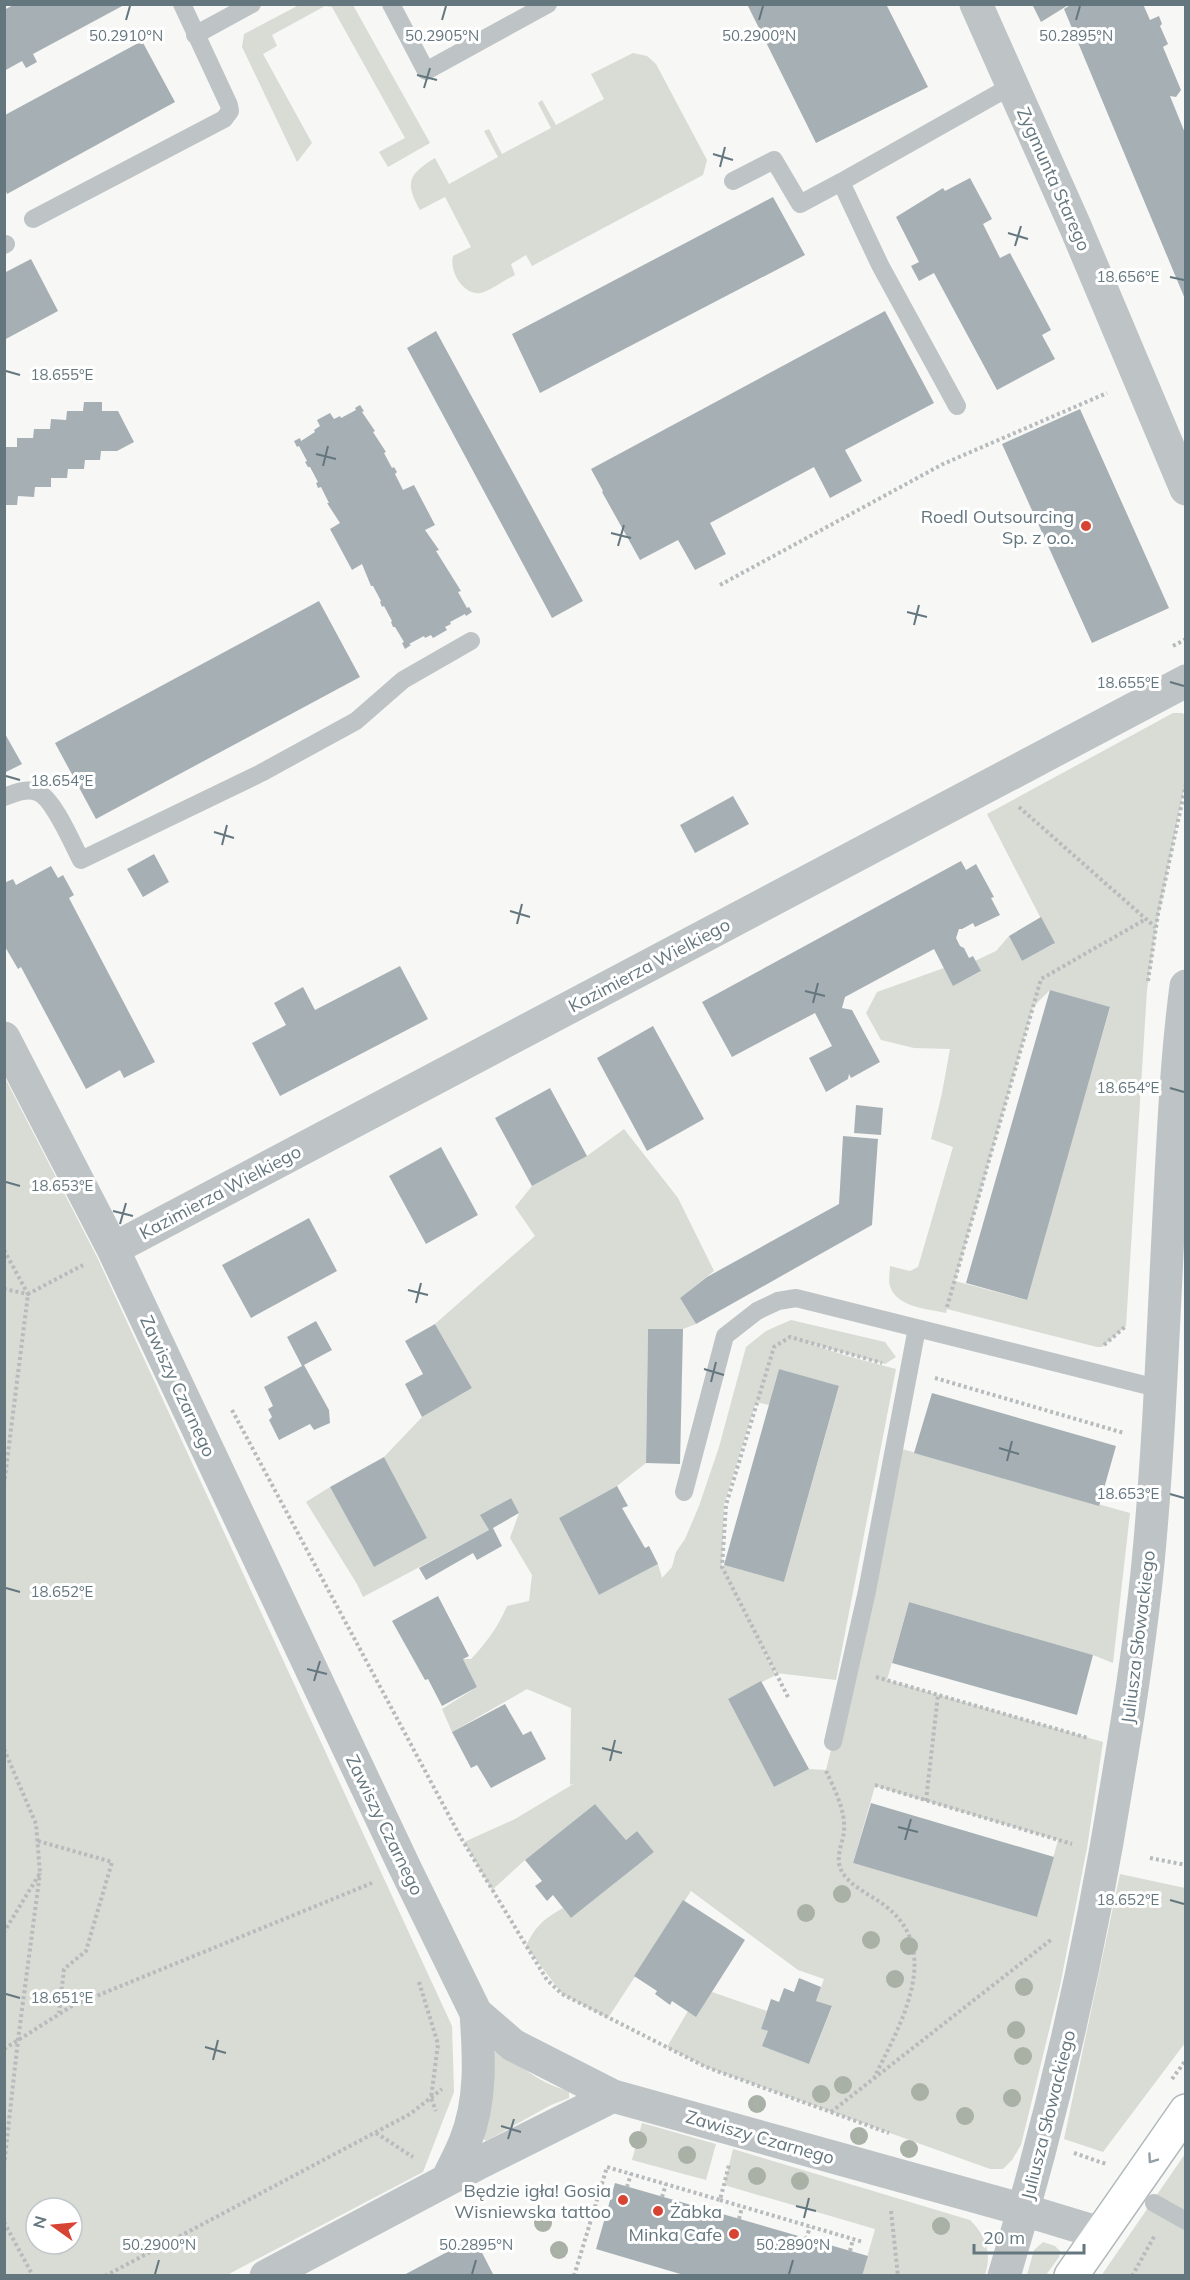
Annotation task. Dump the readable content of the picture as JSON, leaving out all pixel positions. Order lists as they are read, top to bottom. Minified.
{"streets":{"street":["Zygmunta Starego","Kazimierza Wielkiego","Zawiszy Czarnego","Juliusza Słowackiego"]},"crossings":[["Kazimierza Wielkiego","Zawiszy Czarnego"],["Zawiszy Czarnego","Juliusza Słowackiego"]],"places":["Roedl Outsourcing Sp. z o.o.","Będzie igła! Gosia Wisniewska tattoo","Żabka","Minka Cafe"],"scale_bar":"20 m","north":"left","coordinates":["50.2910°N","50.2905°N","50.2900°N","50.2895°N","18.656°E","18.655°E","18.654°E","18.653°E","18.652°E","18.651°E","50.2890°N"]}
